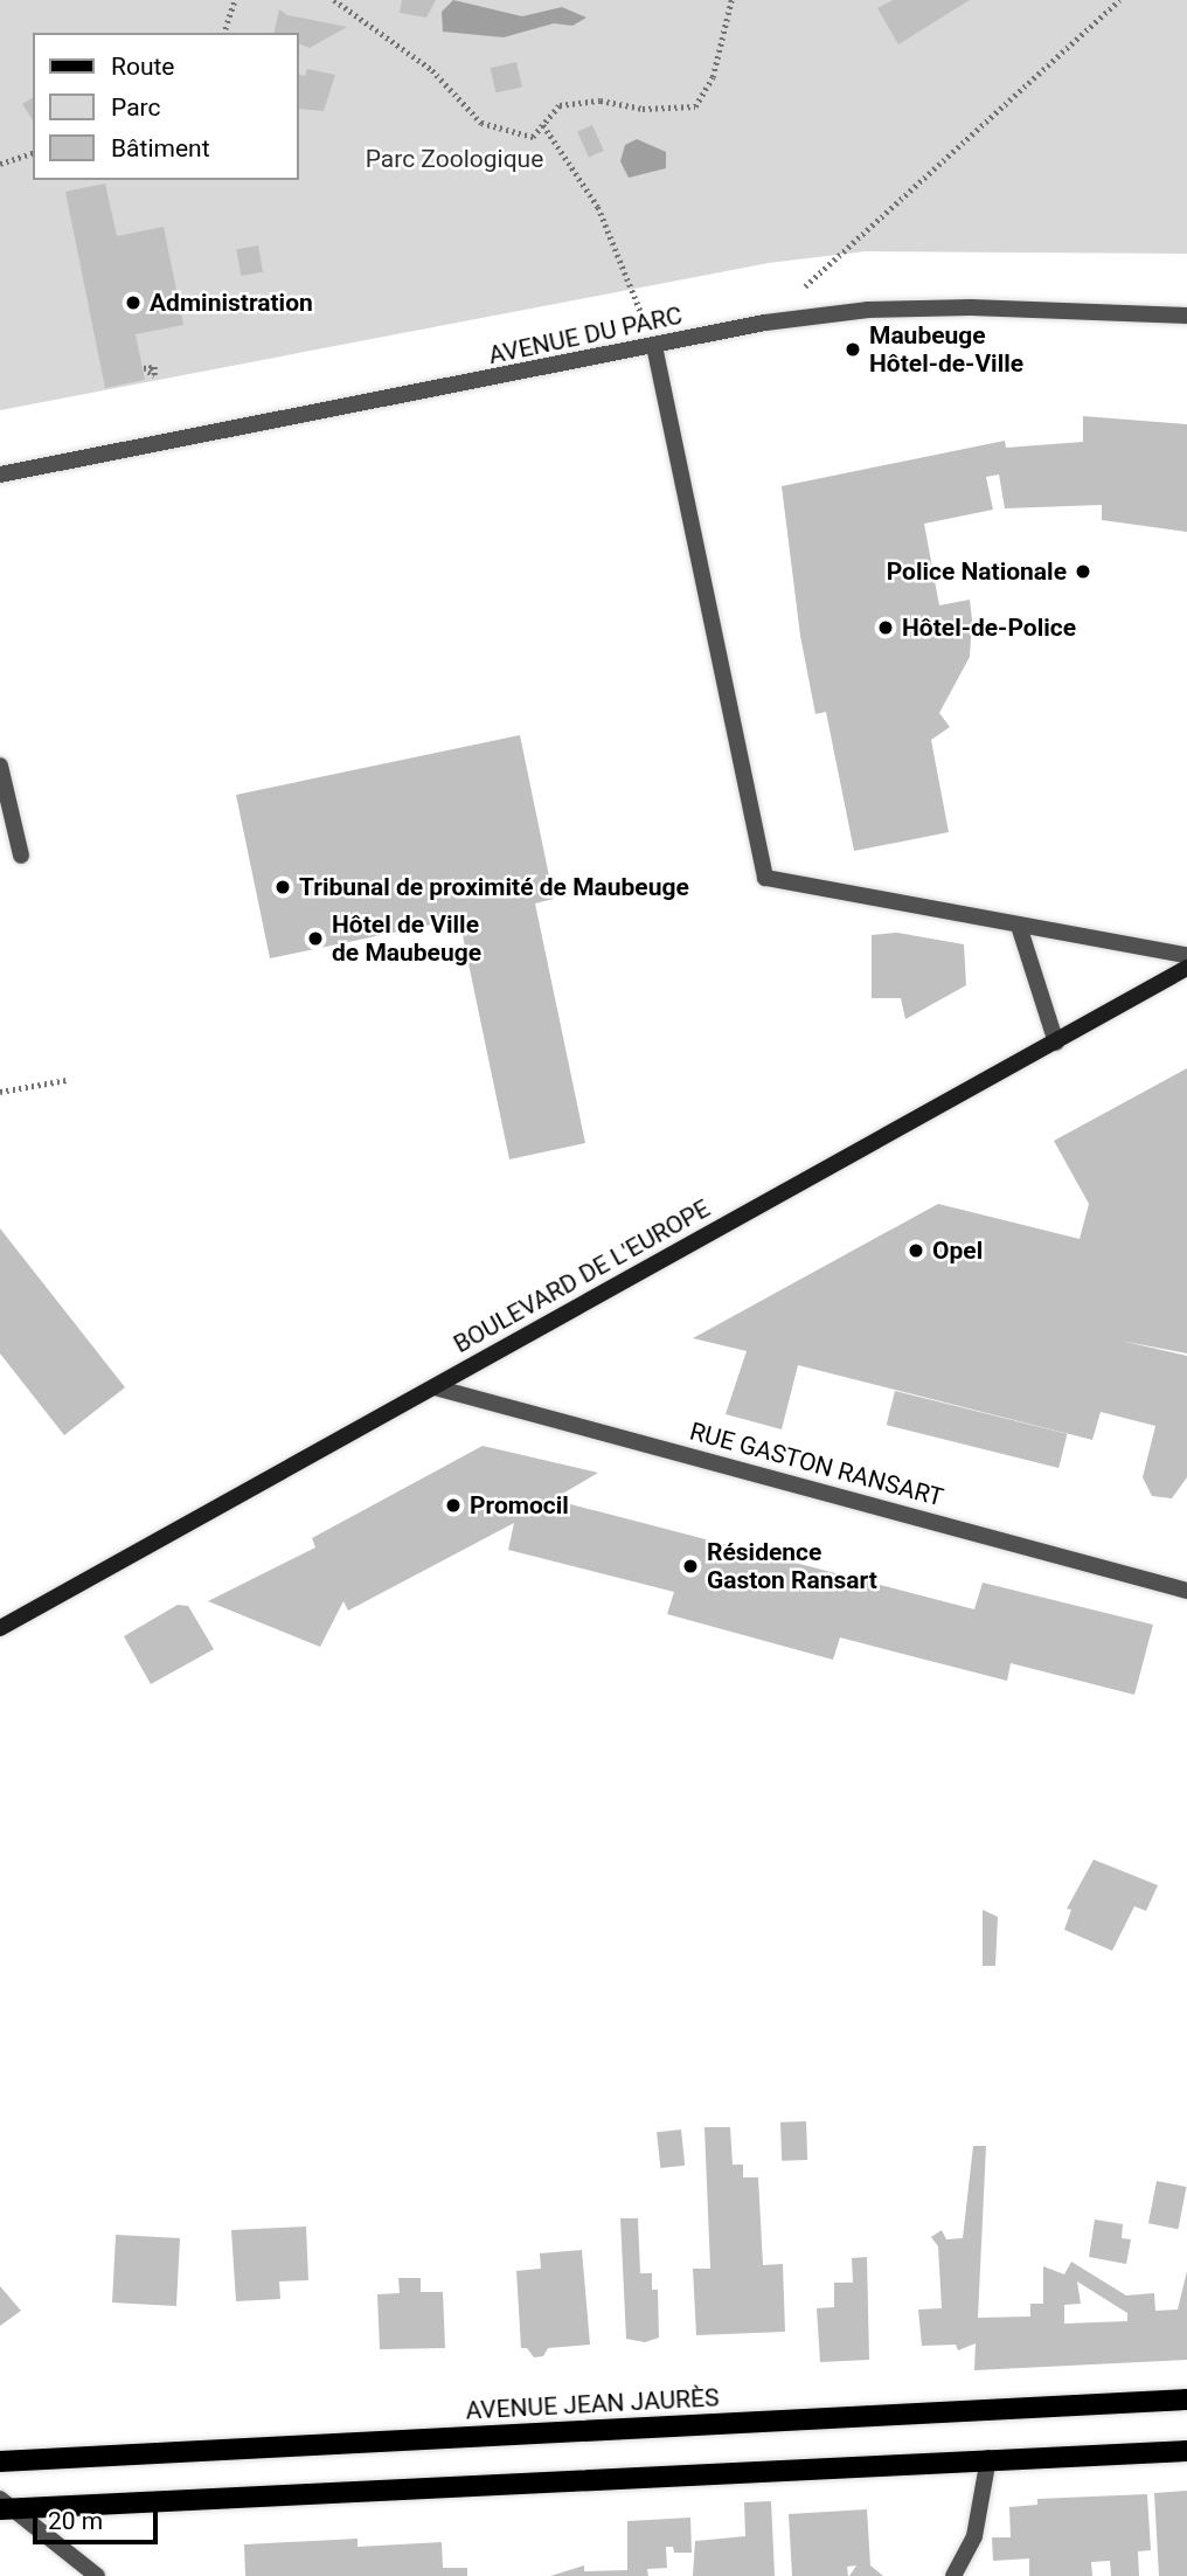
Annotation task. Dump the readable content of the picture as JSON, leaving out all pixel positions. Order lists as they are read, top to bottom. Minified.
{"streets":{"main road":["BOULEVARD DE L'EUROPE","AVENUE JEAN JAURÈS"],"street":["AVENUE DU PARC","RUE GASTON RANSART"]},"crossings":[["BOULEVARD DE L'EUROPE","RUE GASTON RANSART"]],"parks":["Parc Zoologique"],"places":["Administration","Maubeuge Hôtel-de-Ville","Police Nationale","Hôtel-de-Police","Tribunal de proximité de Maubeuge","Hôtel de Ville de Maubeuge","Opel","Promocil","Résidence Gaston Ransart"],"legend":["Route","Parc","Bâtiment"],"scale_bar":"20 m"}
